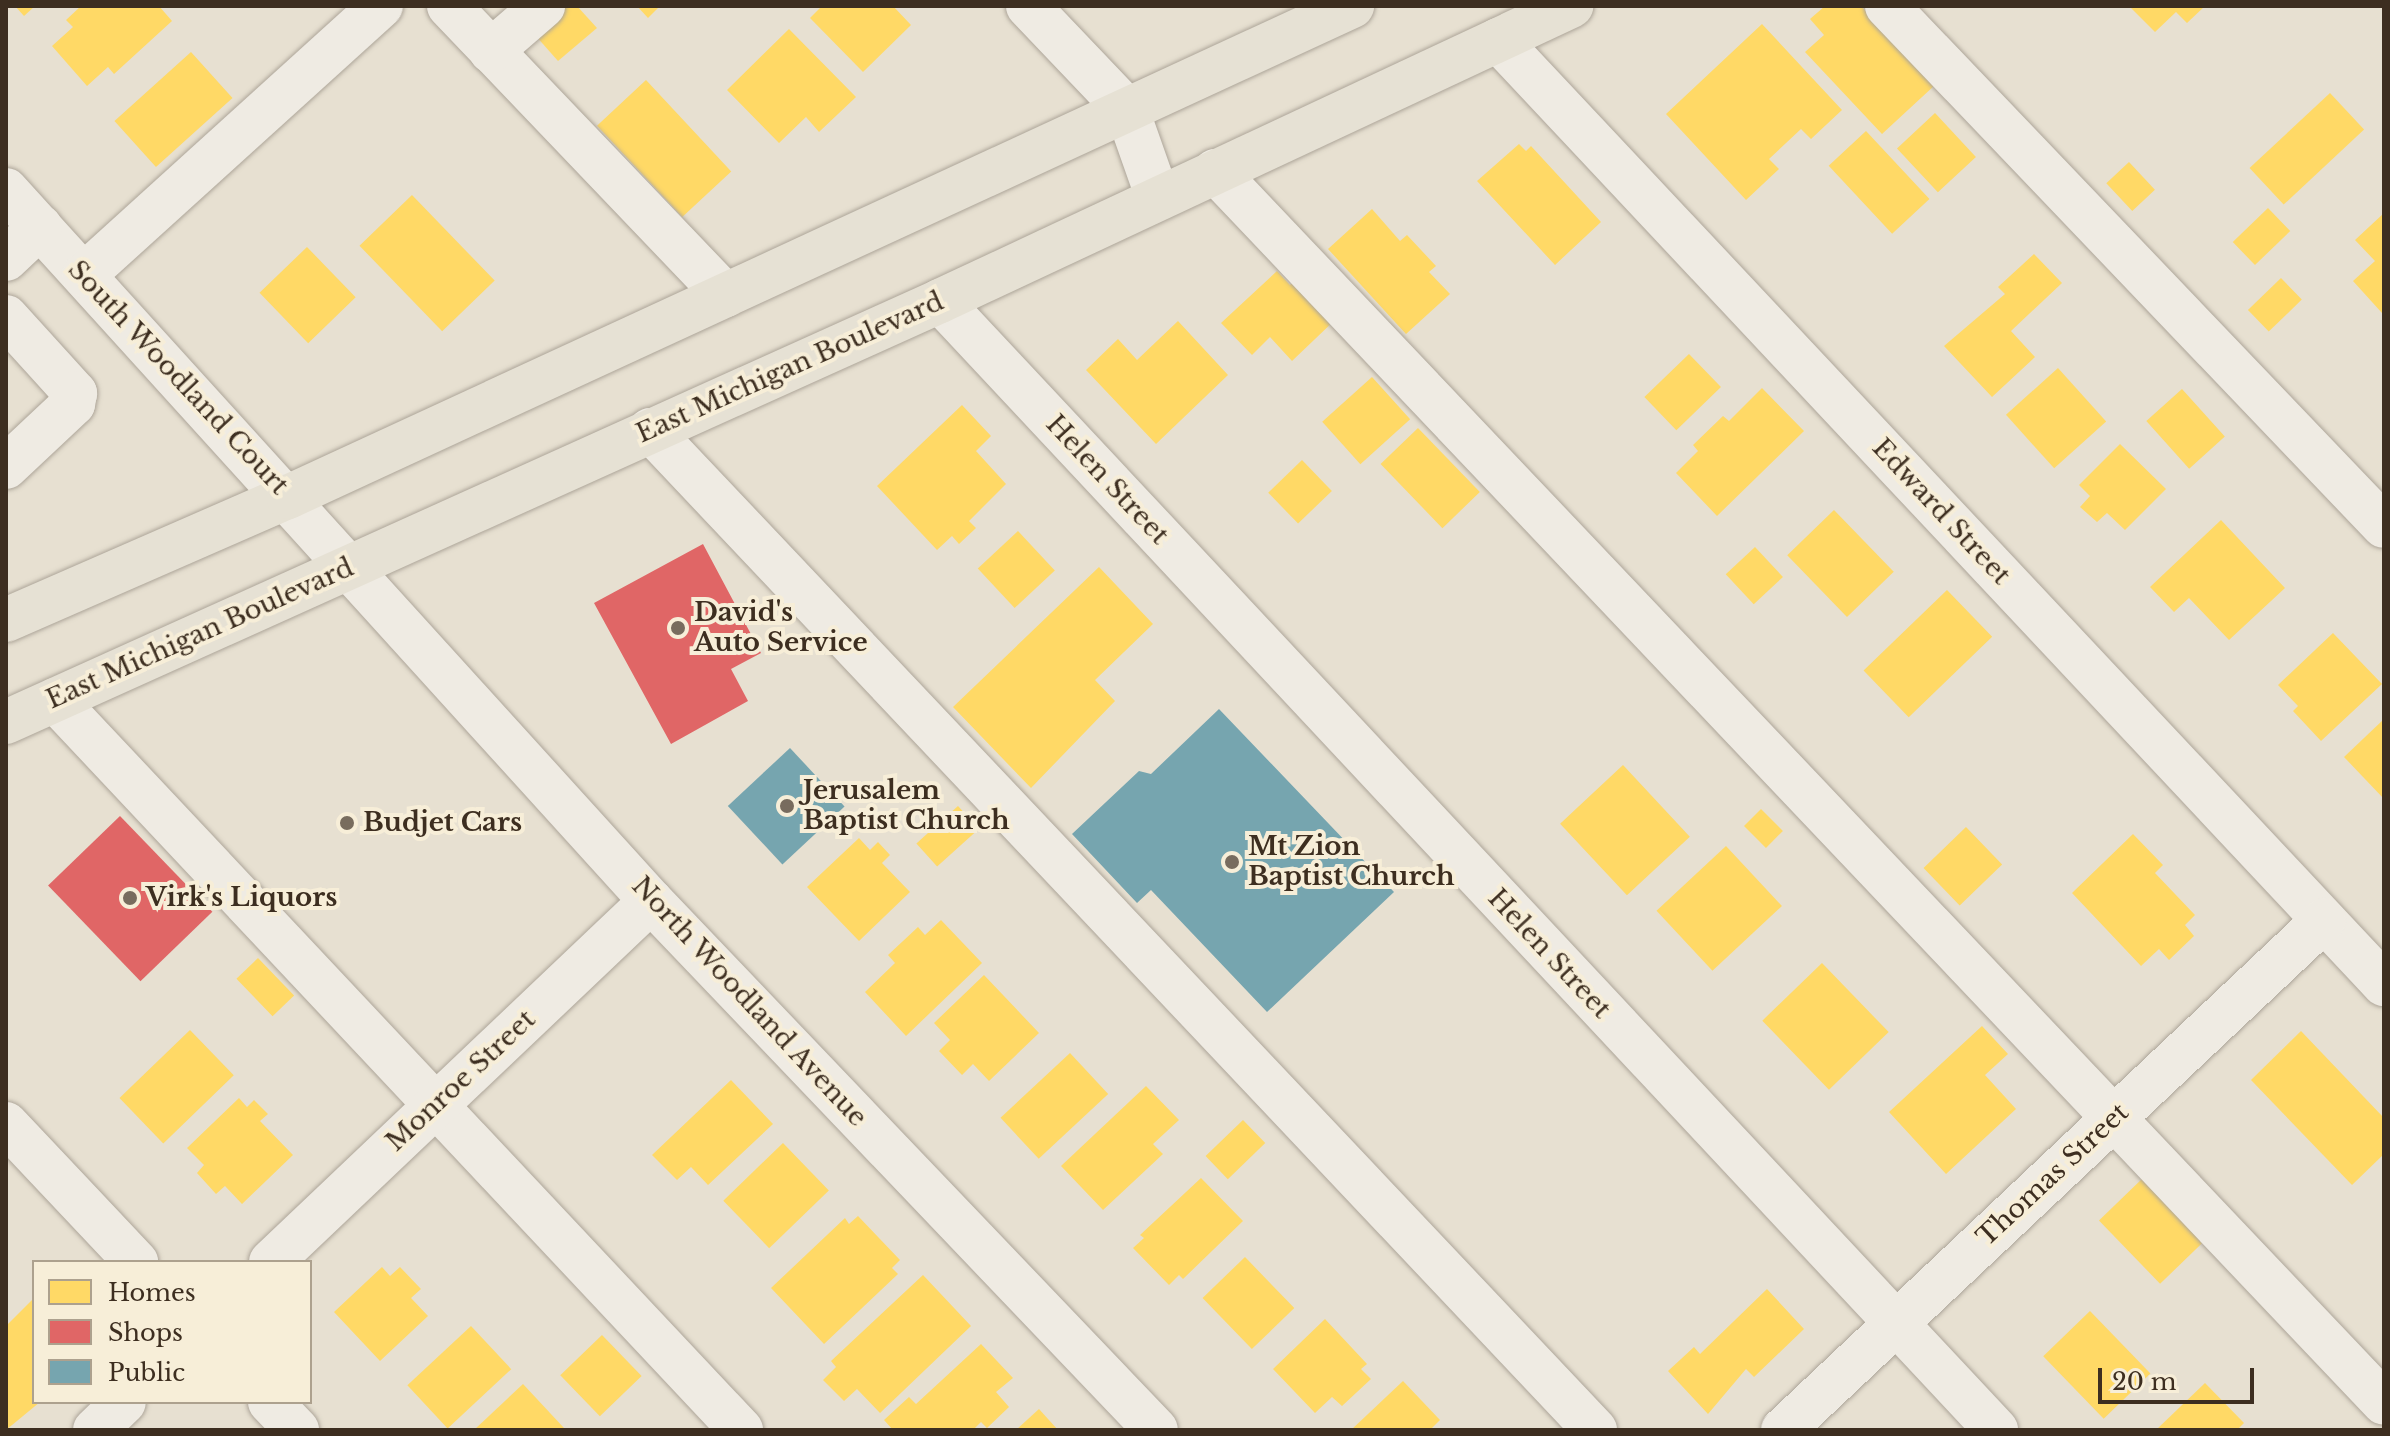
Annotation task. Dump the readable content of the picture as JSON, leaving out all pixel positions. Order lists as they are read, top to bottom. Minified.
{"streets":{"main road":["East Michigan Boulevard"],"street":["South Woodland Court","Helen Street","Edward Street","North Woodland Avenue","Monroe Street","Thomas Street"]},"crossings":[["East Michigan Boulevard","South Woodland Court"],["East Michigan Boulevard","Helen Street"],["East Michigan Boulevard","Edward Street"],["East Michigan Boulevard","North Woodland Avenue"],["South Woodland Court","North Woodland Avenue"],["Helen Street","Thomas Street"],["Edward Street","Thomas Street"],["North Woodland Avenue","Monroe Street"]],"places":["David's Auto Service","Jerusalem Baptist Church","Budjet Cars","Mt Zion Baptist Church","Virk's Liquors"],"legend":["Homes","Shops","Public"],"scale_bar":"20 m"}
